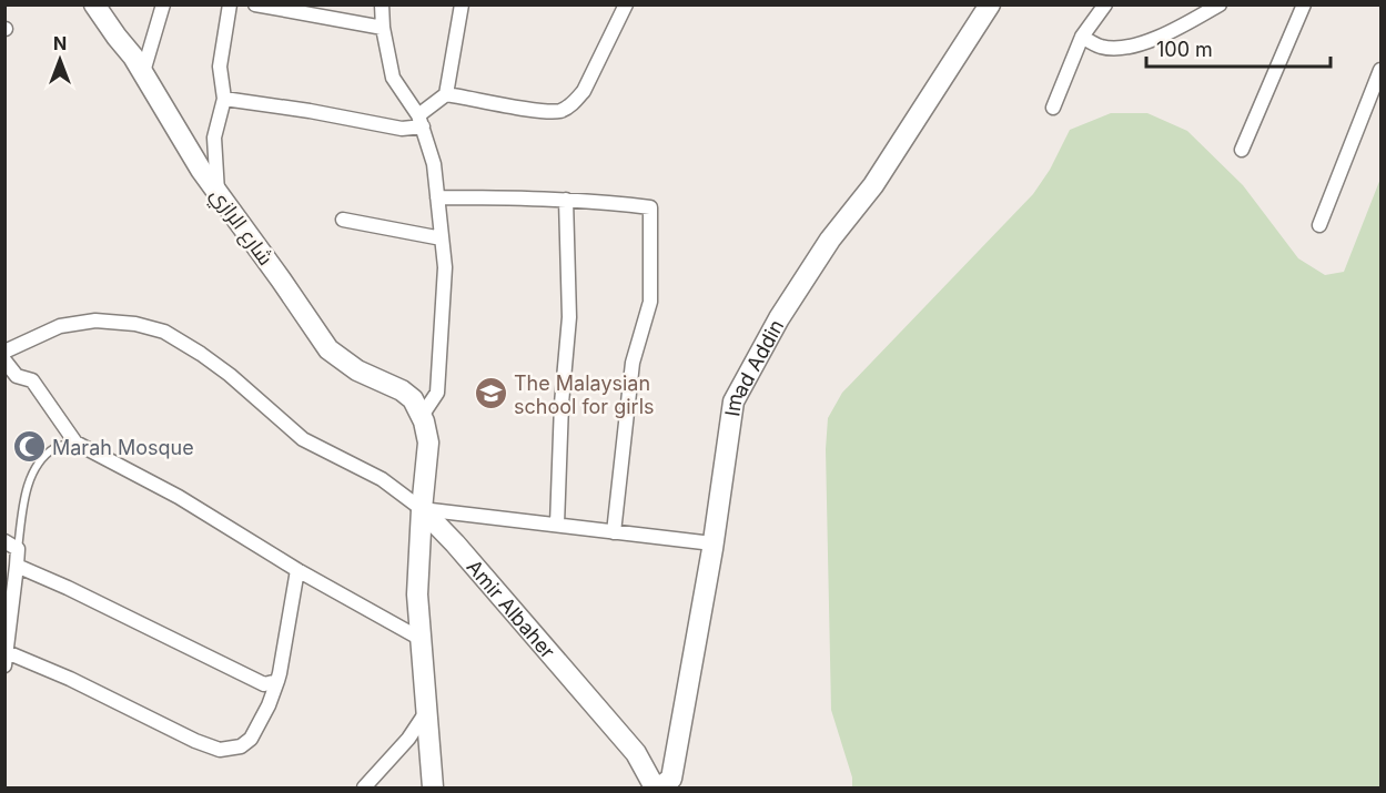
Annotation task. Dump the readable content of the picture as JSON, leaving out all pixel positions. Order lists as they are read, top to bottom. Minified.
{"streets":{"street":["شارع الرازي","Imad Addin","Amir Albaher"]},"crossings":[["Imad Addin","Amir Albaher"]],"places":{"school or university":["The Malaysian school for girls"],"mosque":["Marah Mosque"]},"scale_bar":"100 m","north":"top"}
